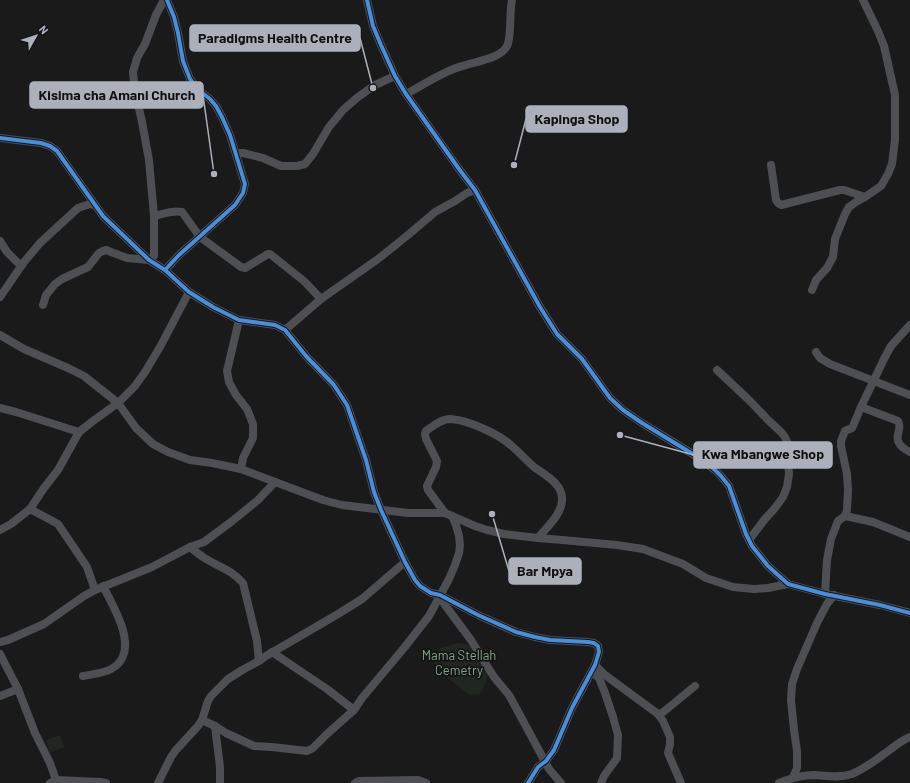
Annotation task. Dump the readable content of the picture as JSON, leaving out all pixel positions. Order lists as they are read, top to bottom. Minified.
{"parks":["Mama Stellah Cemetry"],"places":["Paradigms Health Centre","Kapinga Shop","Kisima cha Amani Church","Kwa Mbangwe Shop","Bar Mpya"],"north":"top right"}
